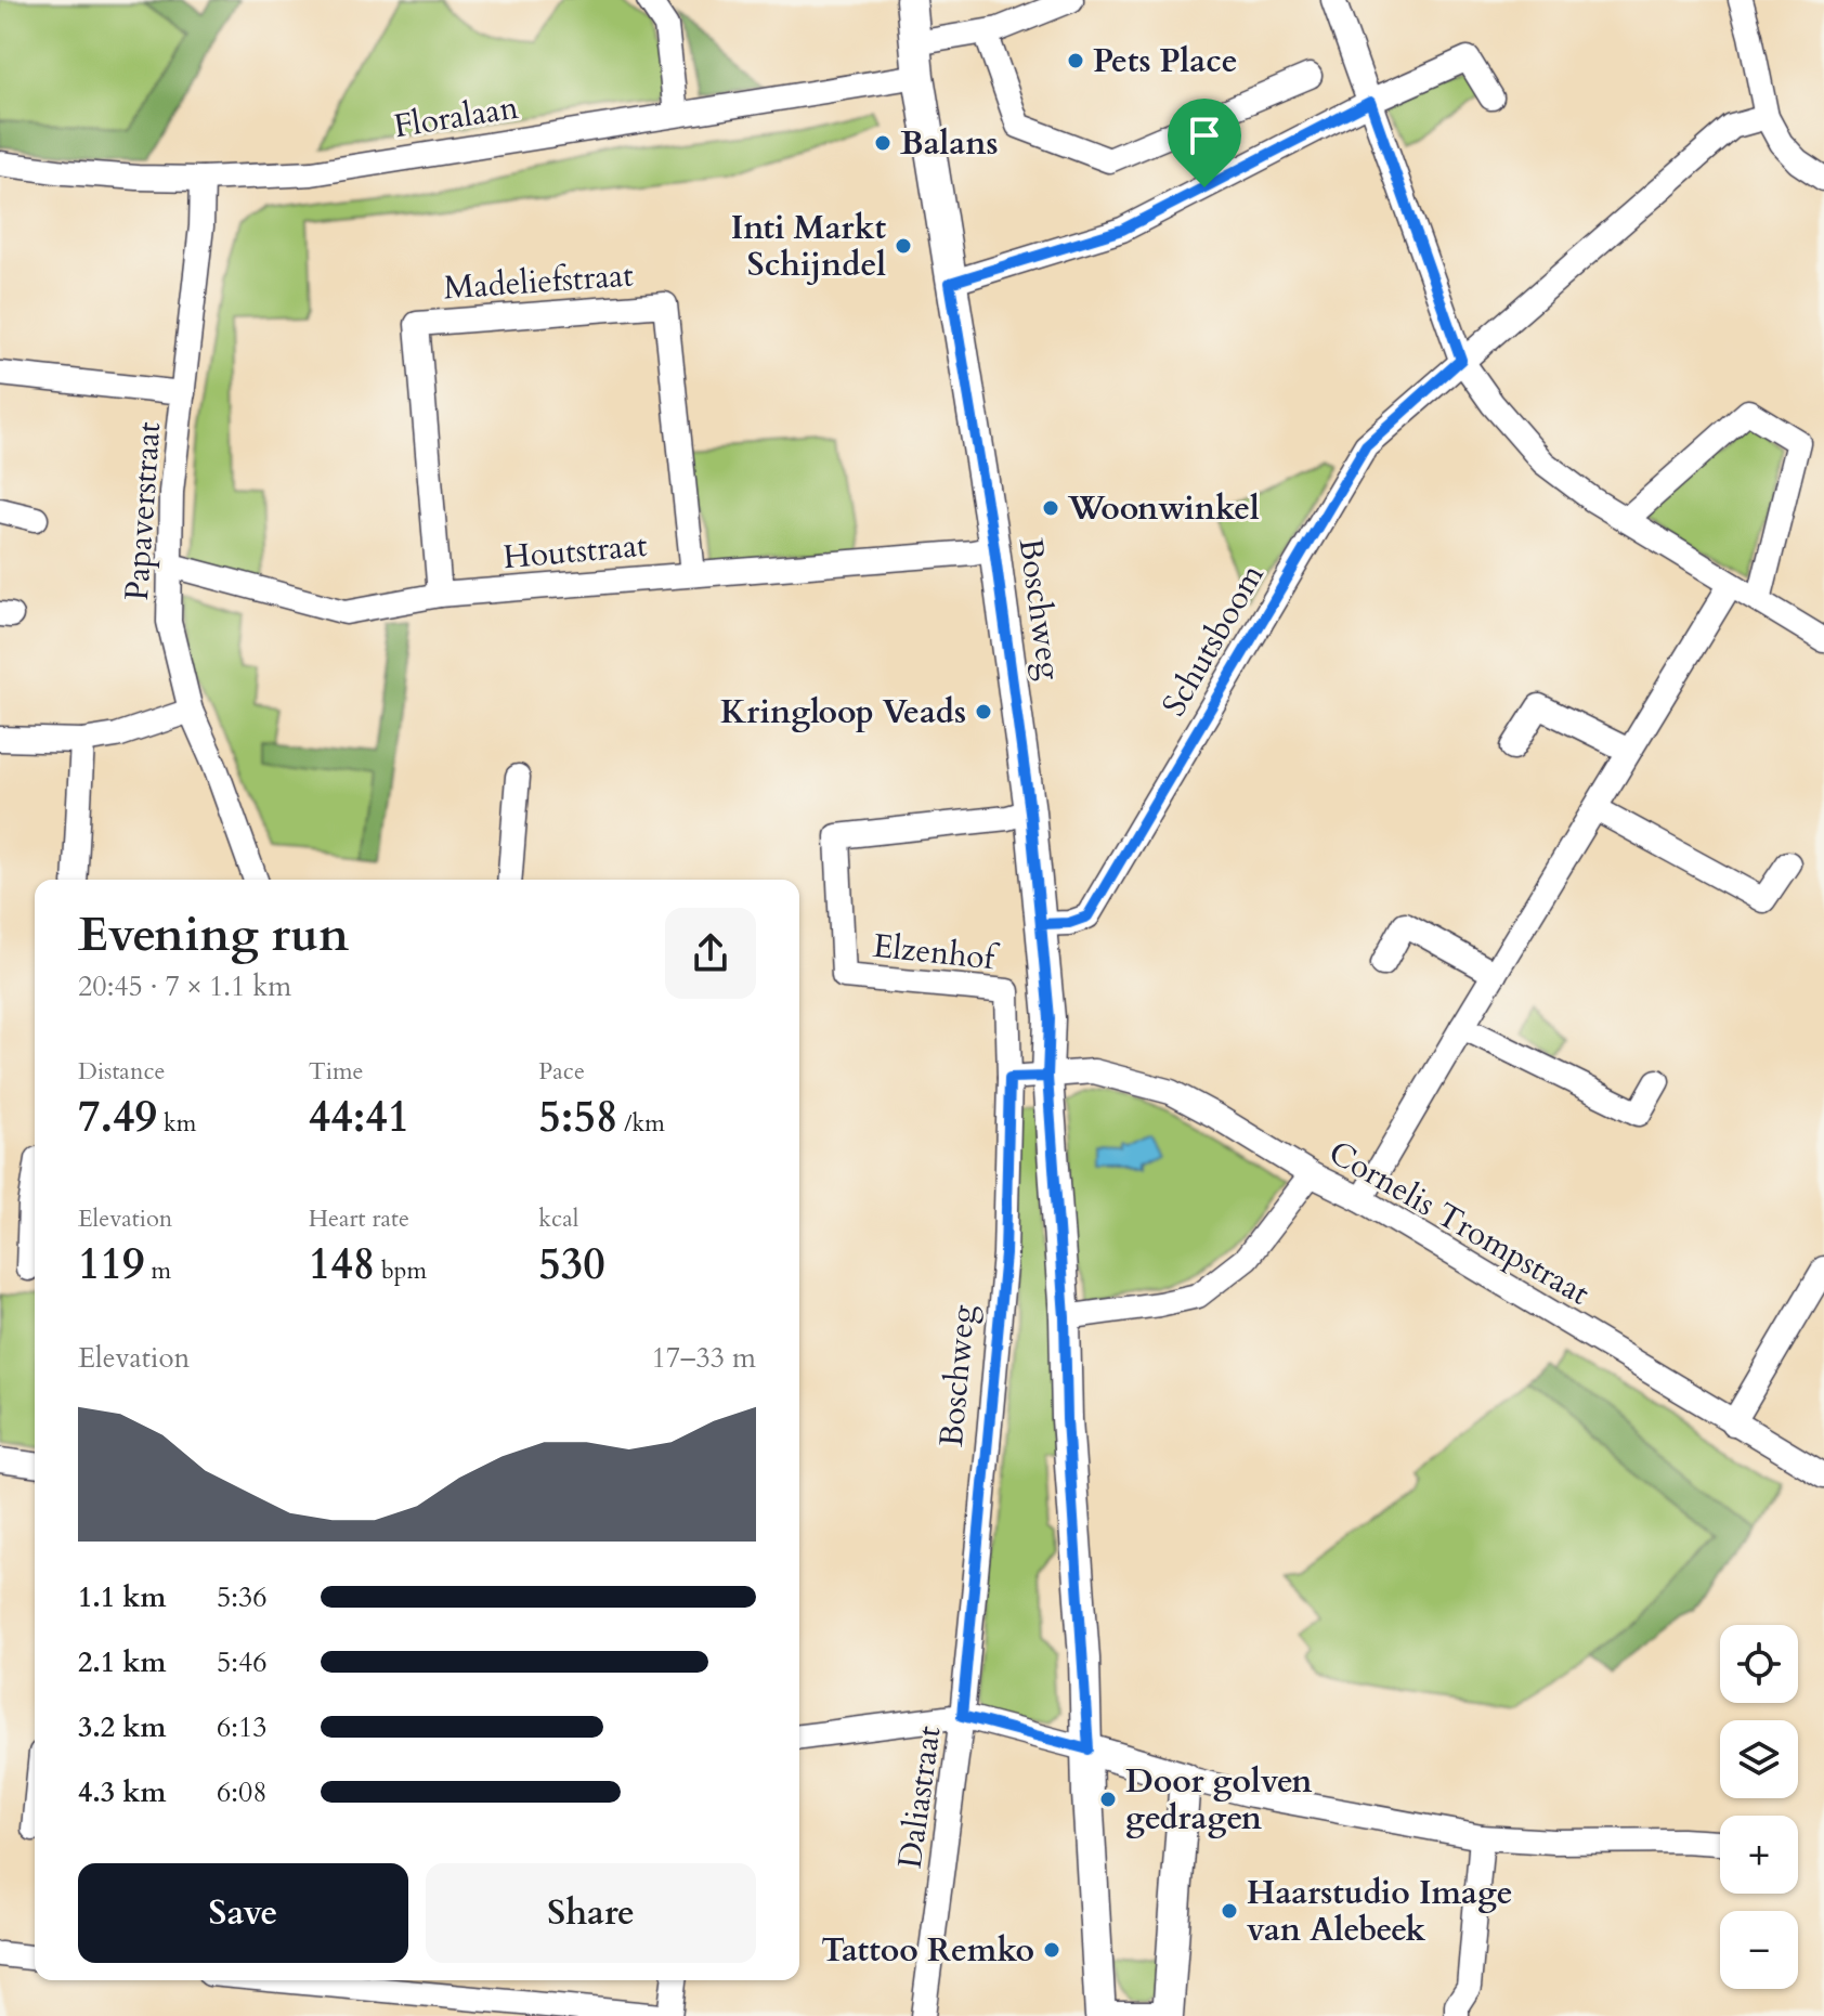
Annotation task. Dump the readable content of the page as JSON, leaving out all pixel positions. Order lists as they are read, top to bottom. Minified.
{"streets":{"street":["Floralaan","Madeliefstraat","Papaverstraat","Houtstraat","Boschweg","Schutsboom","Elzenhof","Cornelis Trompstraat","Daliastraat"]},"crossings":[["Floralaan","Papaverstraat"],["Floralaan","Boschweg"],["Madeliefstraat","Houtstraat"],["Papaverstraat","Houtstraat"],["Houtstraat","Boschweg"],["Boschweg","Schutsboom"],["Boschweg","Elzenhof"],["Boschweg","Cornelis Trompstraat"],["Boschweg","Daliastraat"]],"places":["Pets Place","Balans","Inti Markt Schijndel","Woonwinkel","Kringloop Veads","Door golven gedragen","Haarstudio Image van Alebeek","Tattoo Remko"],"page":{"heading":["Evening run","20:45 · 7 × 1.1 km"],"stats":[["Distance","7.49 km"],["Time","44:41"],["Pace","5:58 /km"],["Elevation","119 m"],["Heart rate","148 bpm"],["kcal","530"]],"chart":["Elevation","17–33 m"],"list":[{"name":"1.1 km","note":"5:36"},{"name":"2.1 km","note":"5:46"},{"name":"3.2 km","note":"6:13"},{"name":"4.3 km","note":"6:08"}],"map_buttons":["+","−"],"buttons":["Save","Share"]}}
